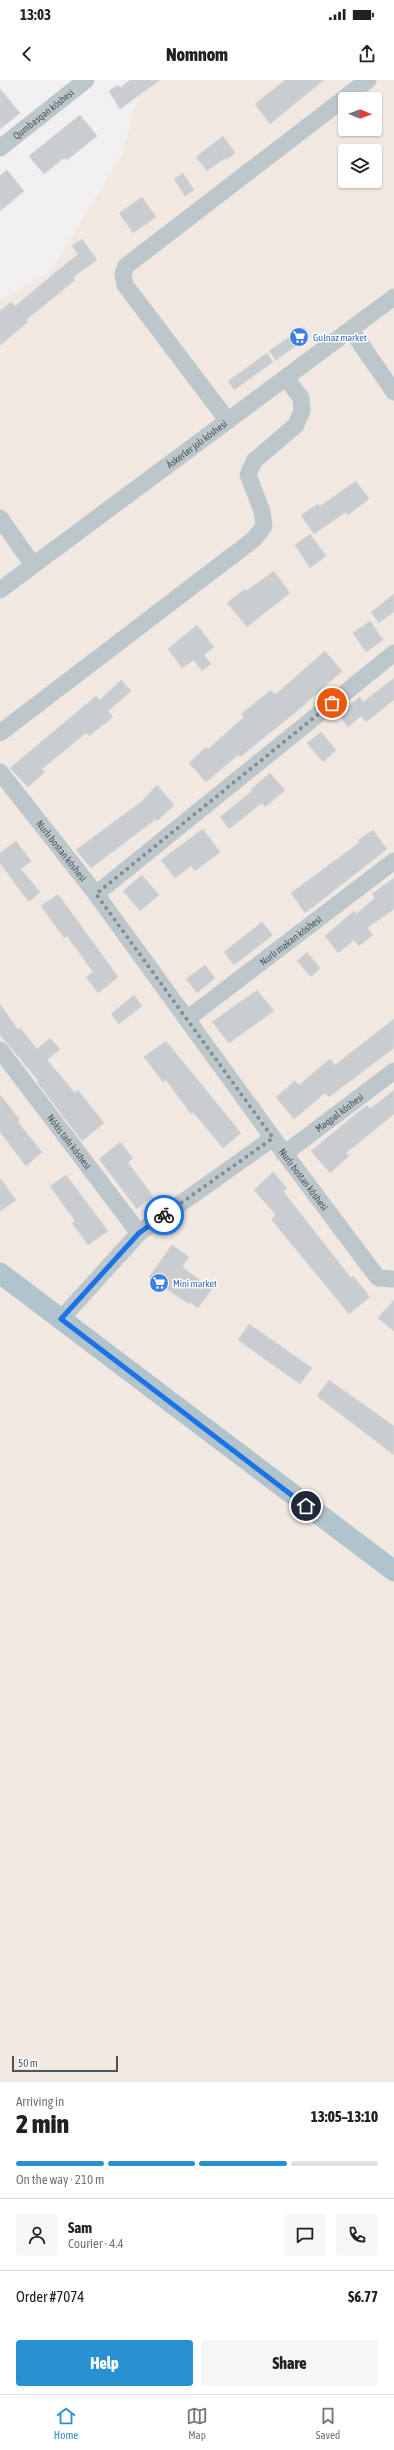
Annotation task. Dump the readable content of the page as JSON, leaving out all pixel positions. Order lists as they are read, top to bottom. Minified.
{"streets":{"street":["Qumbasqan kóshesi","Áskerler jolı kóshesi","Nurlı bostan kóshesi","Nurlı makan kóshesi","Maqpal kóshesi","Nókis tańı kóshesi"]},"crossings":[["Nurlı bostan kóshesi","Nurlı makan kóshesi"],["Nurlı bostan kóshesi","Maqpal kóshesi"]],"places":{"supermarket":["Gulnaz market","Mini market"]},"scale_bar":"50 m","north":"right","page":{"status":"13:03","header":"Nomnom","scale":"50 m","heading":["2 min","Arriving in","13:05–13:10"],"panel":["Sam","Courier · 4.4","Order #7074","$6.77"],"bar":"On the way · 210 m","buttons":["Help","Share"],"tabs":["Home","Map","Saved"]}}
